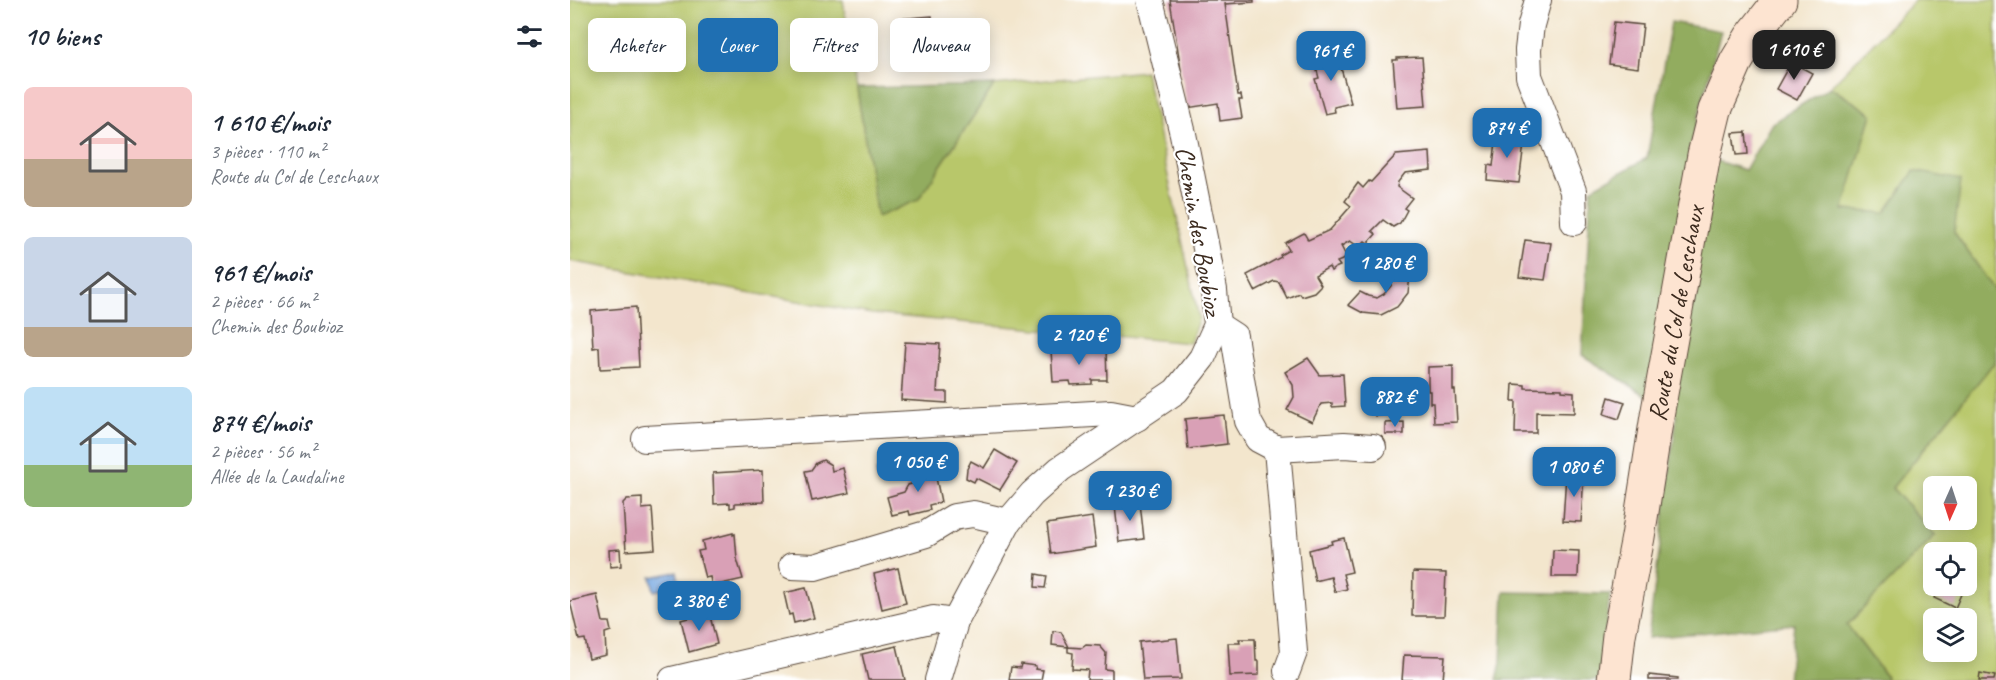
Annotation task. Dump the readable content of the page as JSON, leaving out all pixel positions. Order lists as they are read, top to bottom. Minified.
{"streets":{"main road":["Route du Col de Leschaux"],"street":["Chemin des Boubioz"]},"north":"bottom","page":{"heading":"10 biens","chip":["Acheter","Louer","Filtres","Nouveau"],"price":["1 610 €","961 €","874 €","1 280 €","2 120 €","882 €","1 050 €","1 080 €","1 230 €","2 380 €"],"list":[{"name":"1 610 €/mois","note":"3 pièces · 110 m² · Route du Col de Leschaux"},{"name":"961 €/mois","note":"2 pièces · 66 m² · Chemin des Boubioz"},{"name":"874 €/mois","note":"2 pièces · 56 m² · Allée de la Laudaline"}]}}
